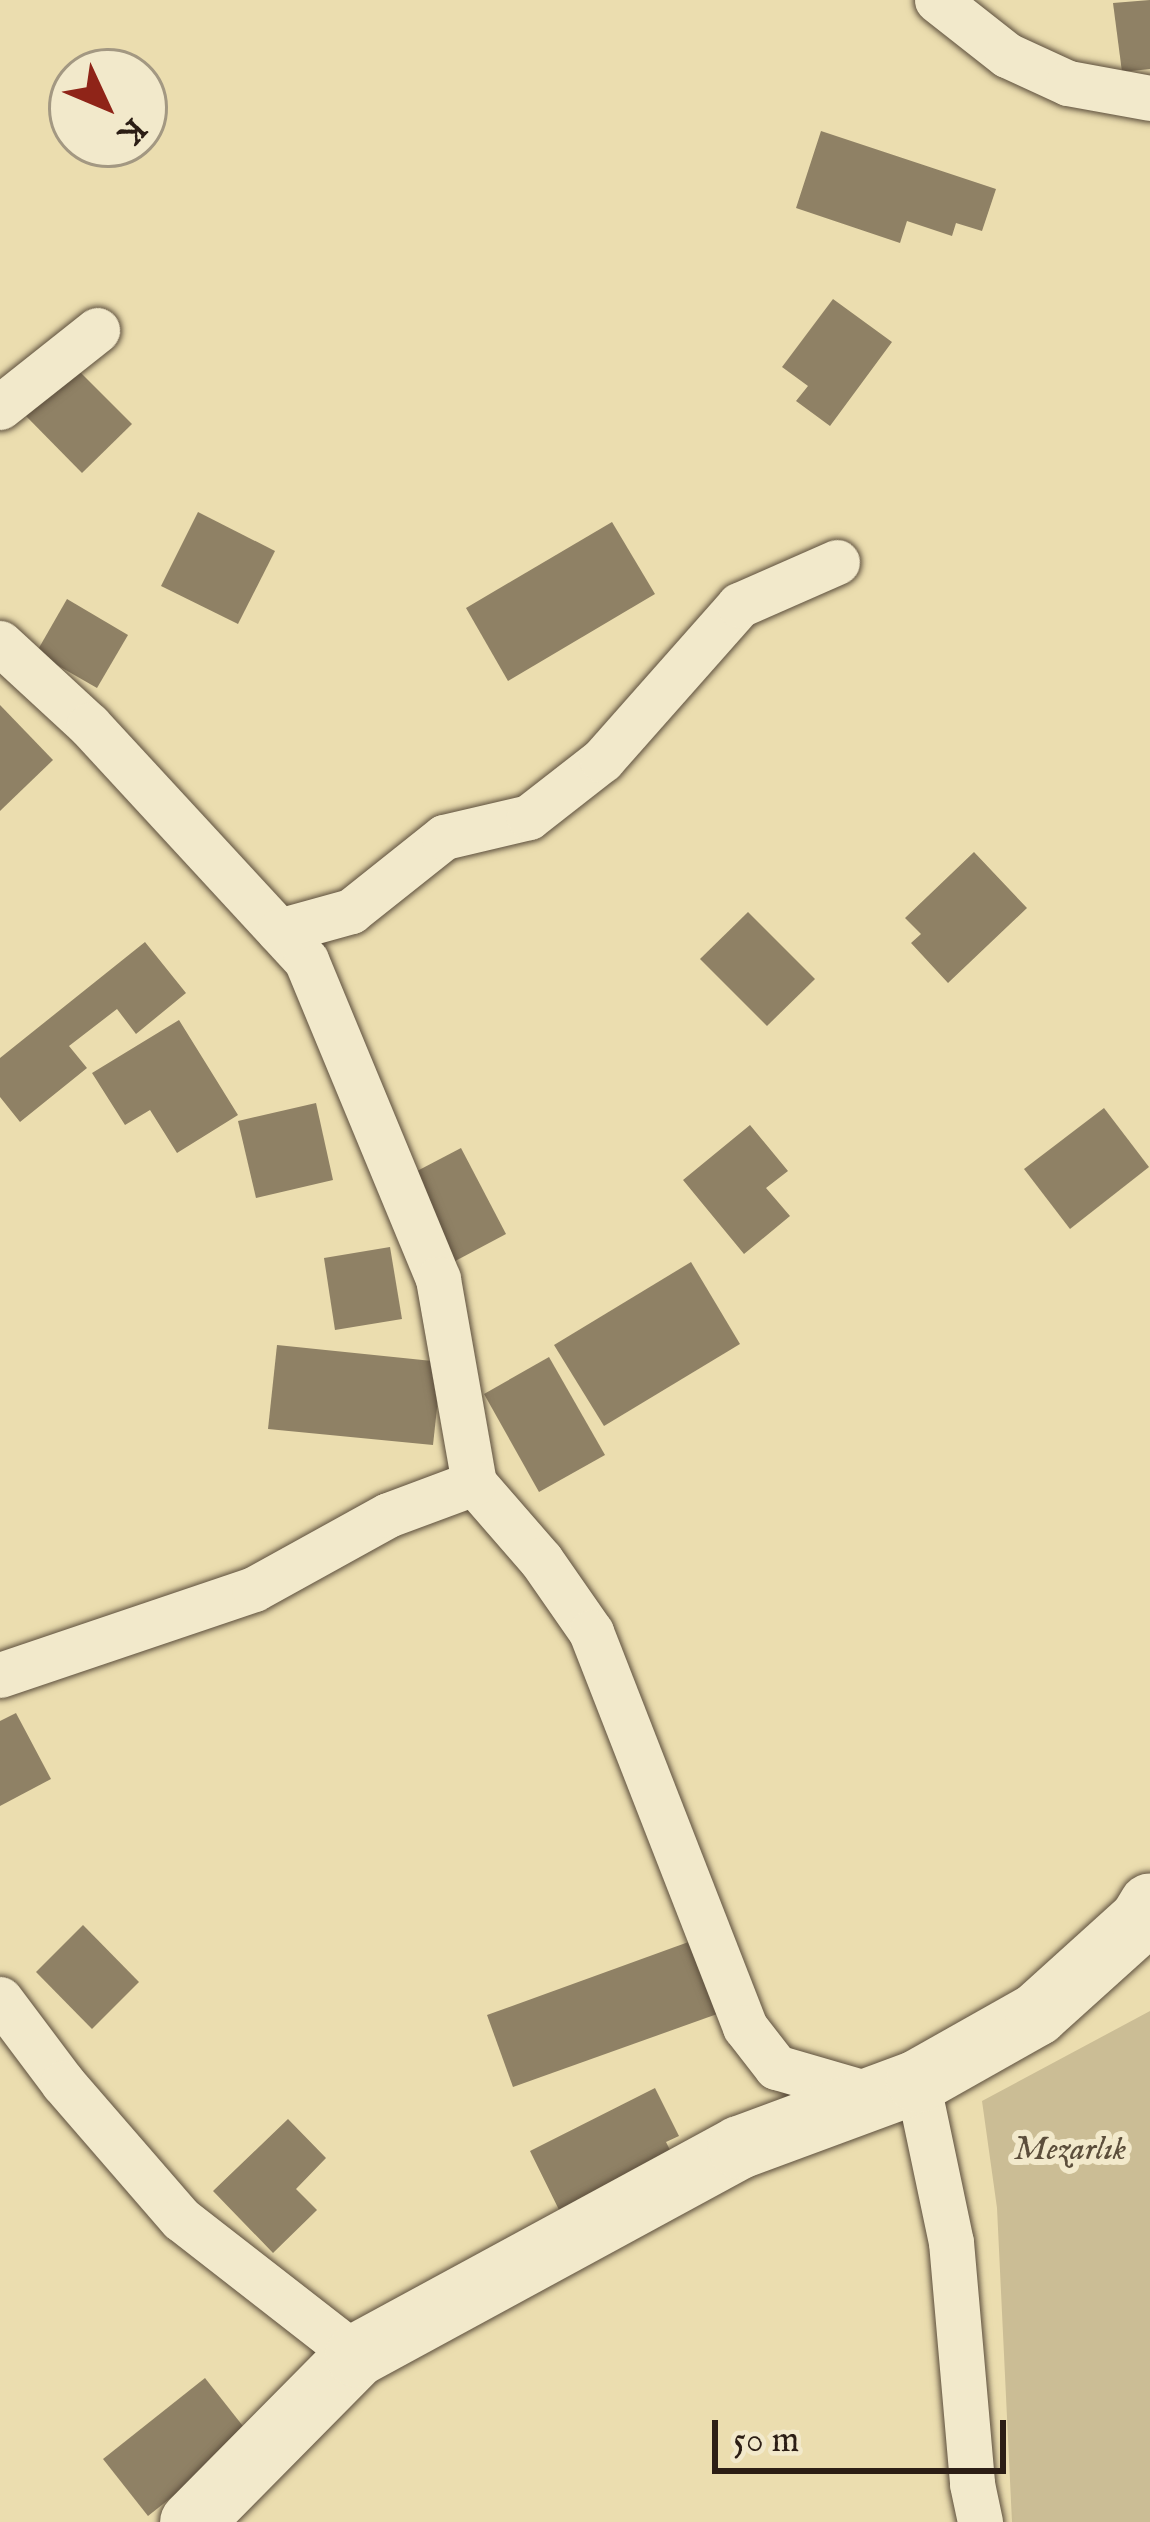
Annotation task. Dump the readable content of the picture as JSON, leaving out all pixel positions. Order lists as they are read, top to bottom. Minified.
{"parks":["Mezarlık"],"scale_bar":"50 m","north":"bottom right"}
